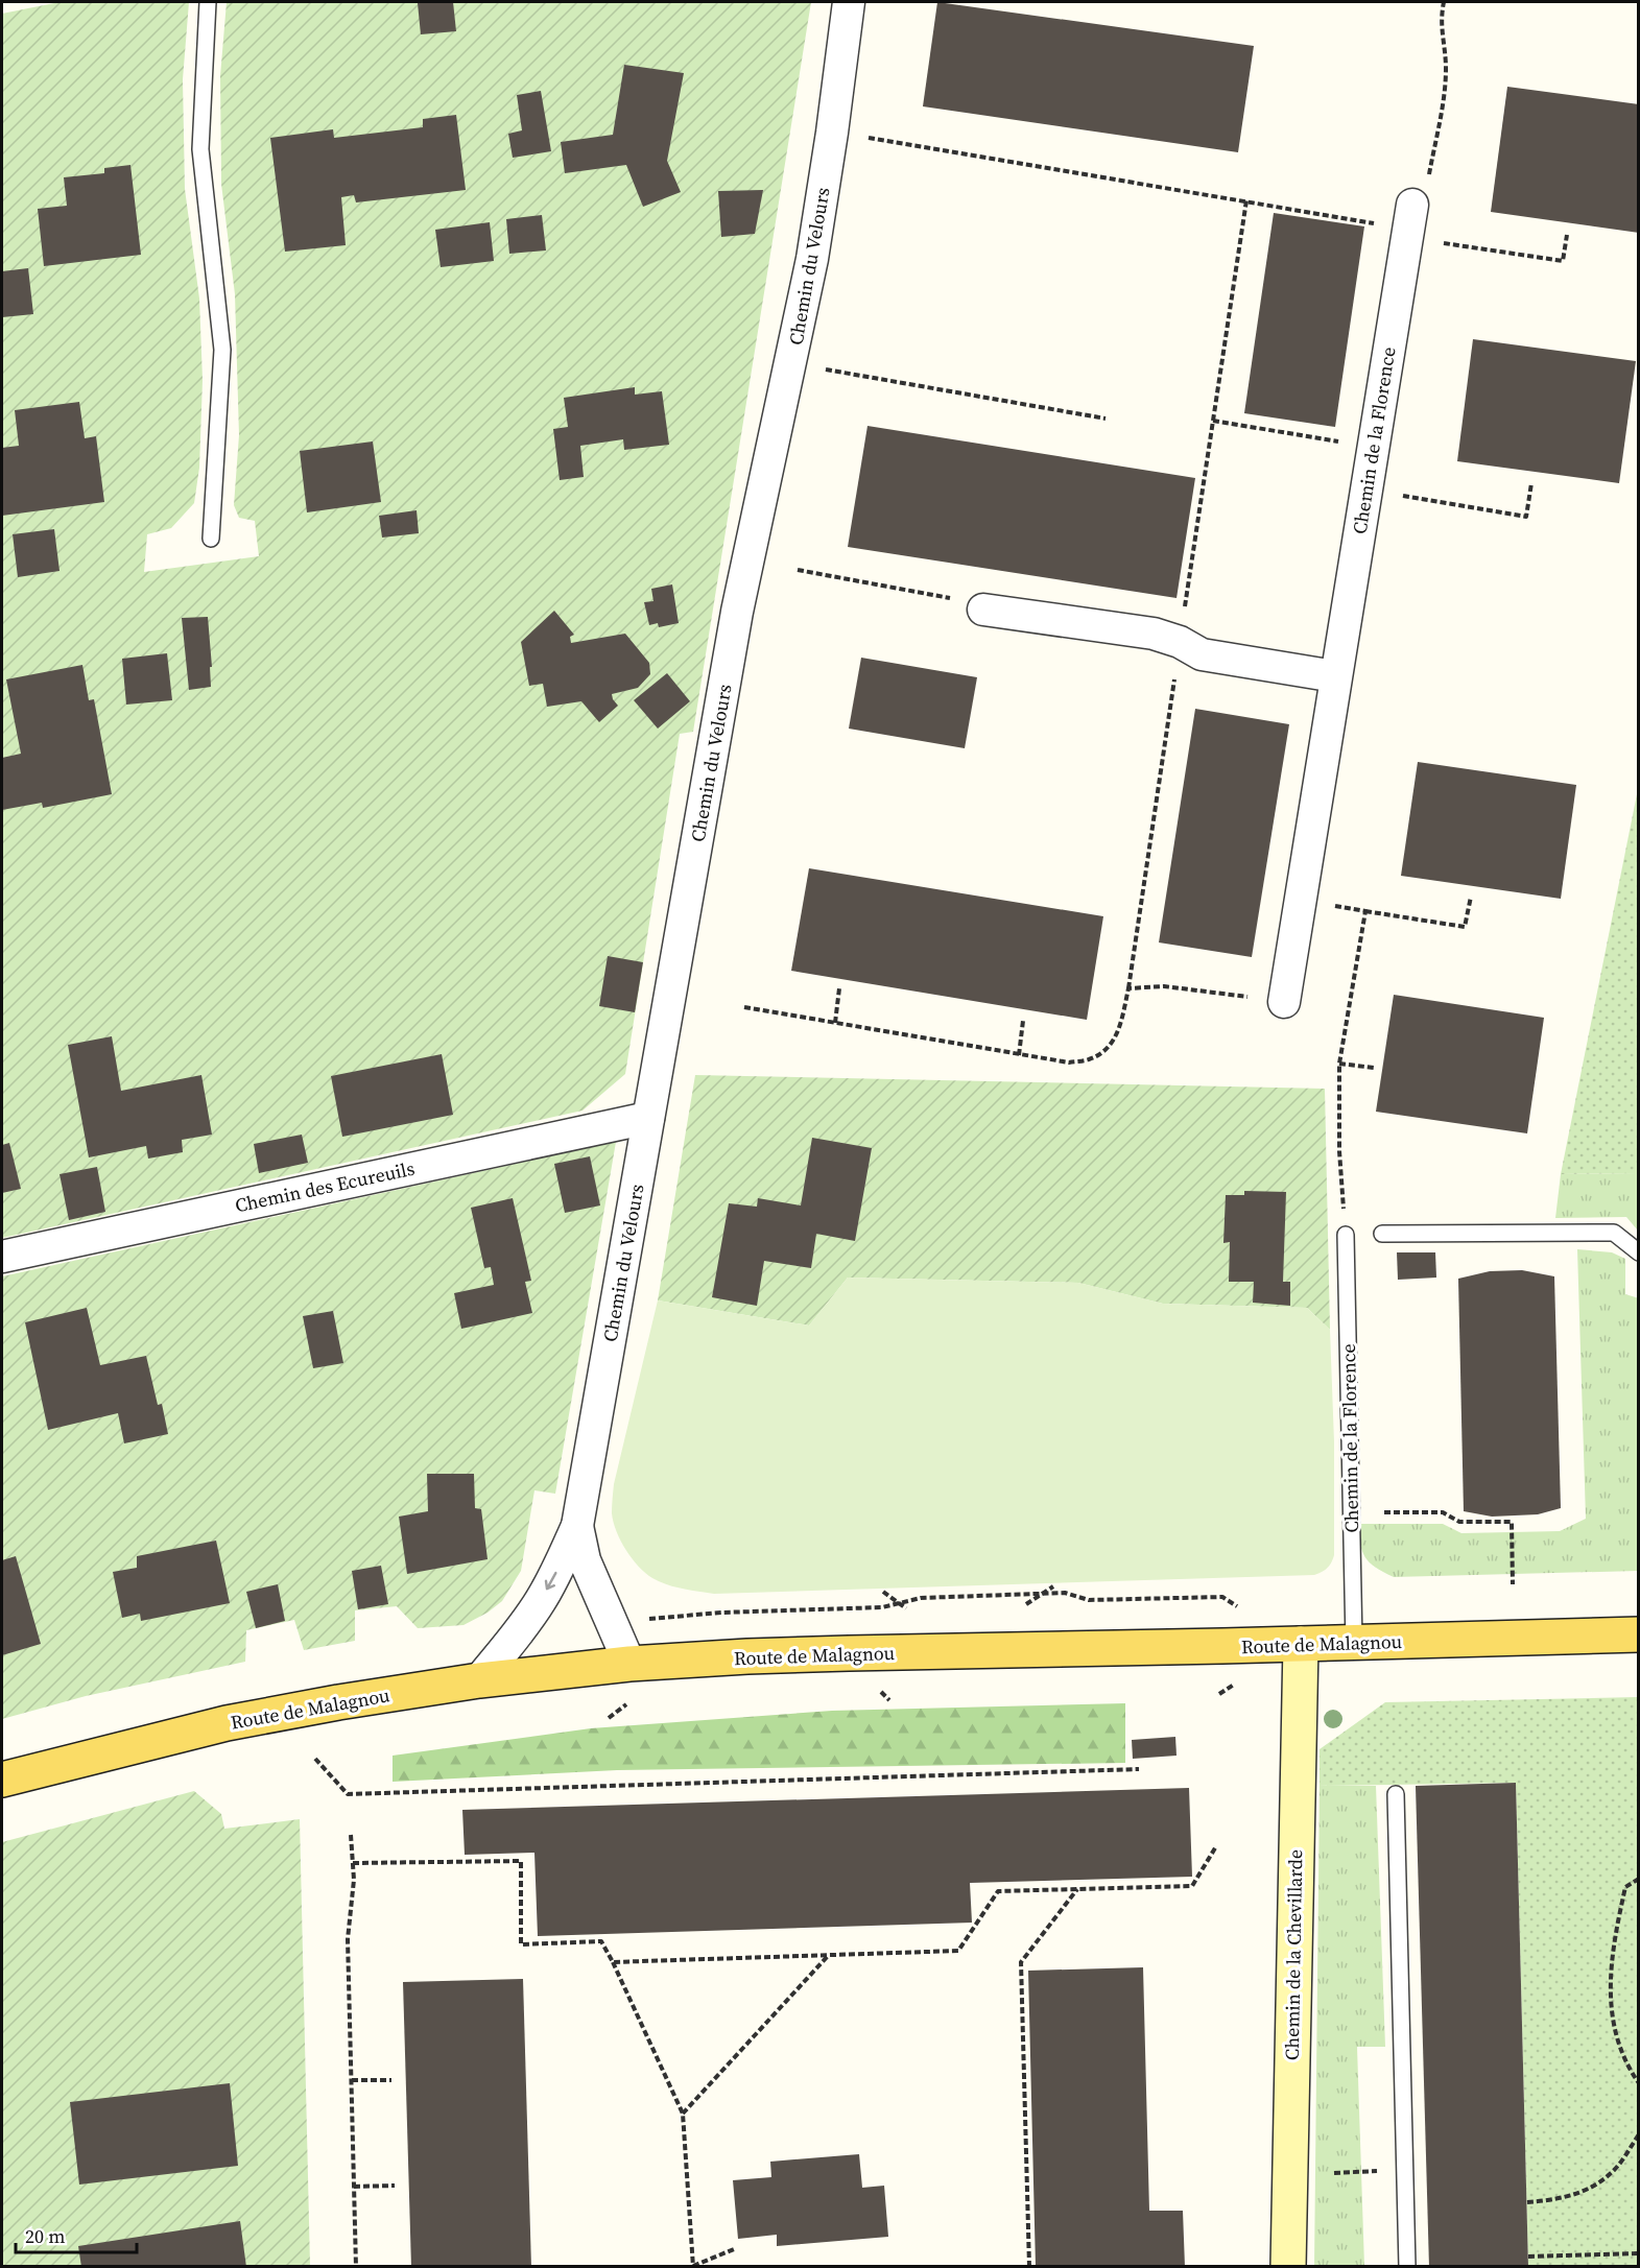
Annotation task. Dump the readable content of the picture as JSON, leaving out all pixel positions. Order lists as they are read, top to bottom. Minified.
{"streets":{"main road":["Route de Malagnou"],"street":["Chemin du Velours","Chemin de la Florence","Chemin des Ecureuils","Chemin de la Chevillarde"]},"crossings":[["Chemin du Velours","Chemin des Ecureuils"],["Chemin du Velours","Route de Malagnou"],["Chemin de la Florence","Route de Malagnou"],["Route de Malagnou","Chemin de la Chevillarde"]],"scale_bar":"20 m"}
